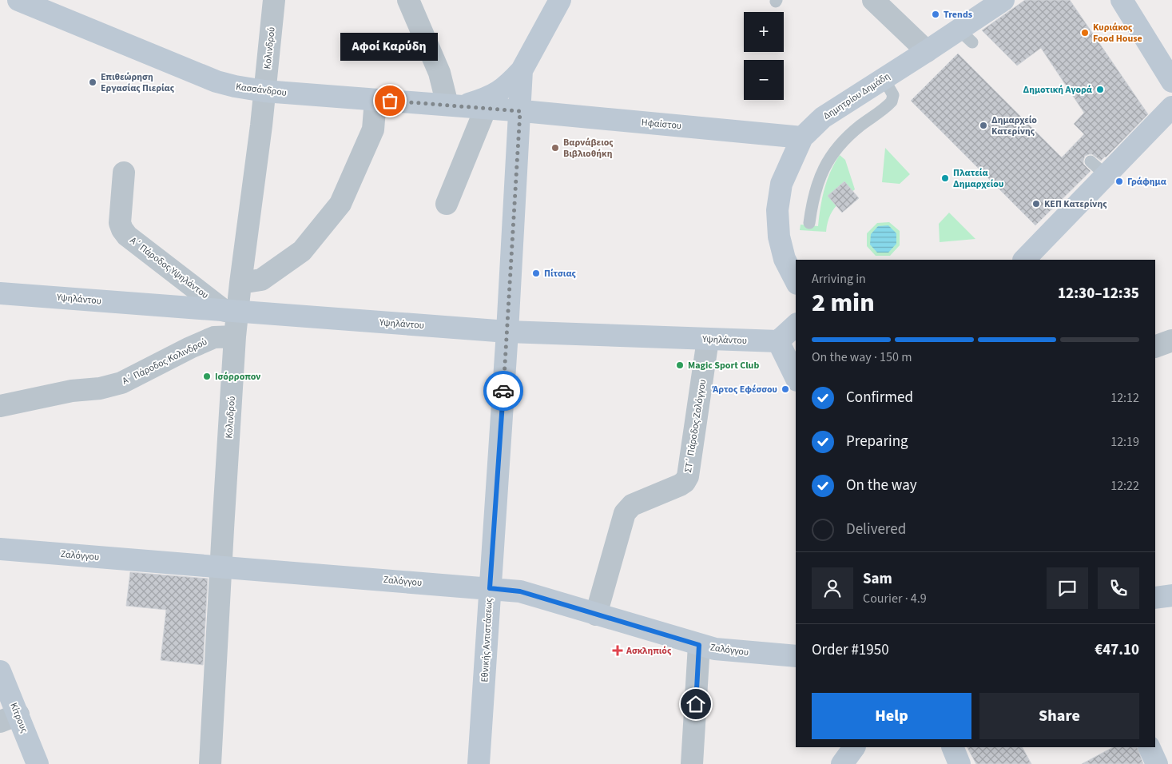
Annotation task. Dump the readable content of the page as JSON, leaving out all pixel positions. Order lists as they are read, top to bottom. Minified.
{"streets":{"street":["Κολινδρού","Κασσάνδρου","Δημητρίου Δημάδη","Ηφαίστου","Α΄ Πάροδος Υψηλάντου","Υψηλάντου","Α΄ Πάροδος Κολινδρού","ΣΤ΄ Πάροδος Ζαλόγγου","Ζαλόγγου","Εθνικής Αντιστάσεως","Κίτρους"]},"crossings":[["Κολινδρού","Κασσάνδρου"],["Κολινδρού","Α΄ Πάροδος Υψηλάντου"],["Κολινδρού","Υψηλάντου"],["Κολινδρού","Α΄ Πάροδος Κολινδρού"],["Κολινδρού","Ζαλόγγου"],["Κασσάνδρου","Ηφαίστου"],["Κασσάνδρου","Εθνικής Αντιστάσεως"],["Δημητρίου Δημάδη","Ηφαίστου"],["Ηφαίστου","Εθνικής Αντιστάσεως"],["Α΄ Πάροδος Υψηλάντου","Υψηλάντου"],["Υψηλάντου","ΣΤ΄ Πάροδος Ζαλόγγου"],["Υψηλάντου","Εθνικής Αντιστάσεως"],["ΣΤ΄ Πάροδος Ζαλόγγου","Ζαλόγγου"],["Ζαλόγγου","Εθνικής Αντιστάσεως"]],"places":{"other":["Trends","Κυριάκος Food House","Επιθεώρηση Εργασίας Πιερίας","Δημοτική Αγορά","Αφοί Καρύδη","Δημαρχείο Κατερίνης","Βαρνάβειος Βιβλιοθήκη","Πλατεία Δημαρχείου","Γράφημα","ΚΕΠ Κατερίνης","Πίτσιας","Magic Sport Club","Ισόρροπον","Άρτος Εφέσσου"],"health":["Ασκληπιός"]},"page":{"map_buttons":["+","−"],"bubble":"Αφοί Καρύδη","heading":["2 min","Arriving in","12:30–12:35"],"panel":["Sam","Courier · 4.9","Order #1950","€47.10"],"bar":"On the way · 150 m","list":[["Confirmed","12:12"],["Preparing","12:19"],["On the way","12:22"],"Delivered"],"buttons":["Help","Share"]}}
